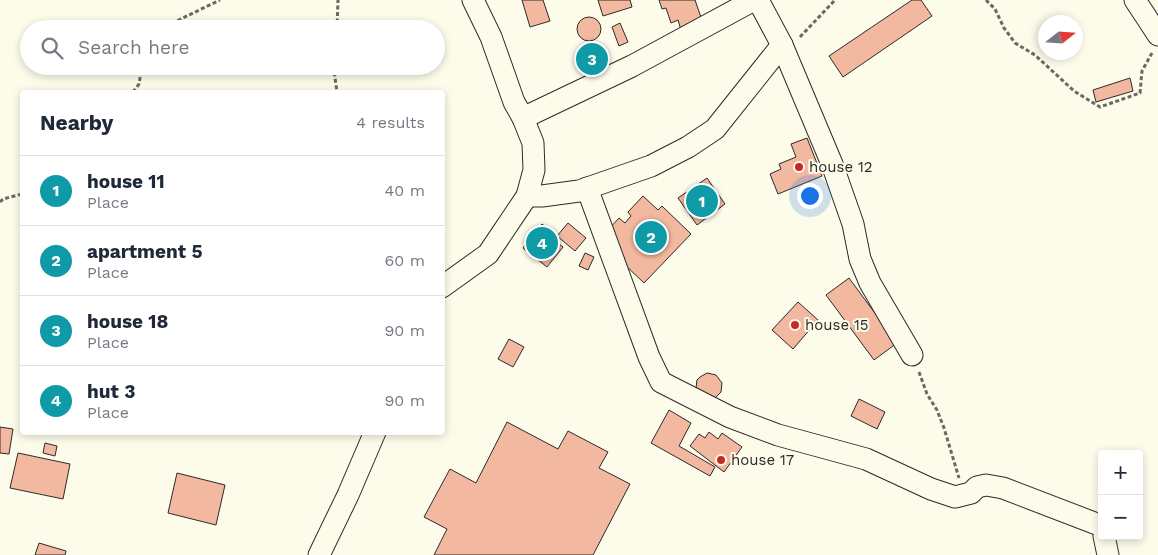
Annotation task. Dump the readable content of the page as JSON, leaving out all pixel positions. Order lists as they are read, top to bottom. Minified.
{"places":["house 12","house 15","house 17"],"north":"right","page":{"search":"Search here","pins":["3","1","2","4"],"heading":["Nearby","4 results"],"list":[{"mark":"1","name":"house 11","note":"Place","value":"40 m"},{"mark":"2","name":"apartment 5","note":"Place","value":"60 m"},{"mark":"3","name":"house 18","note":"Place","value":"90 m"},{"mark":"4","name":"hut 3","note":"Place","value":"90 m"}],"map_buttons":["+","−"]}}
